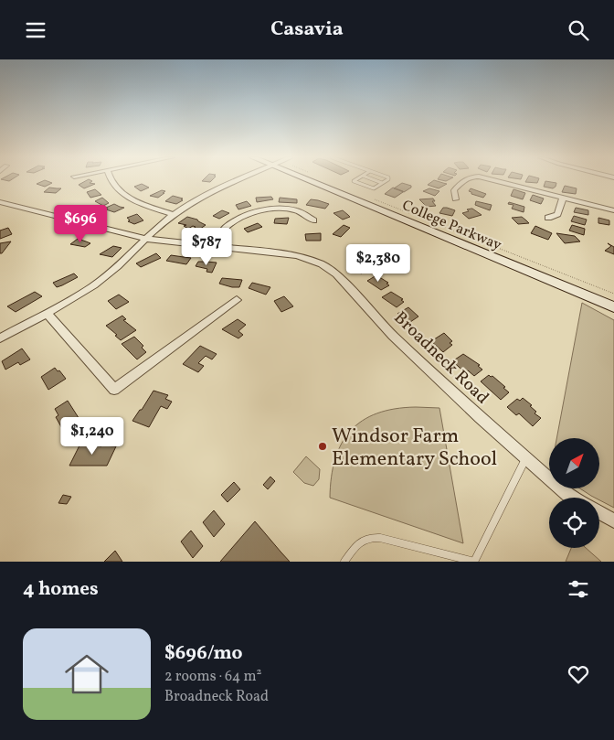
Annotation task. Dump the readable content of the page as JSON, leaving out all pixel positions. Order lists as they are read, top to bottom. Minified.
{"streets":{"main road":["College Parkway"],"street":["Broadneck Road"]},"places":["Windsor Farm Elementary School"],"north":"top right","page":{"header":"Casavia","price":["$696","$787","$2,380","$1,240"],"heading":"4 homes","list":[{"name":"$696/mo","note":"2 rooms · 64 m² · Broadneck Road"}]}}
